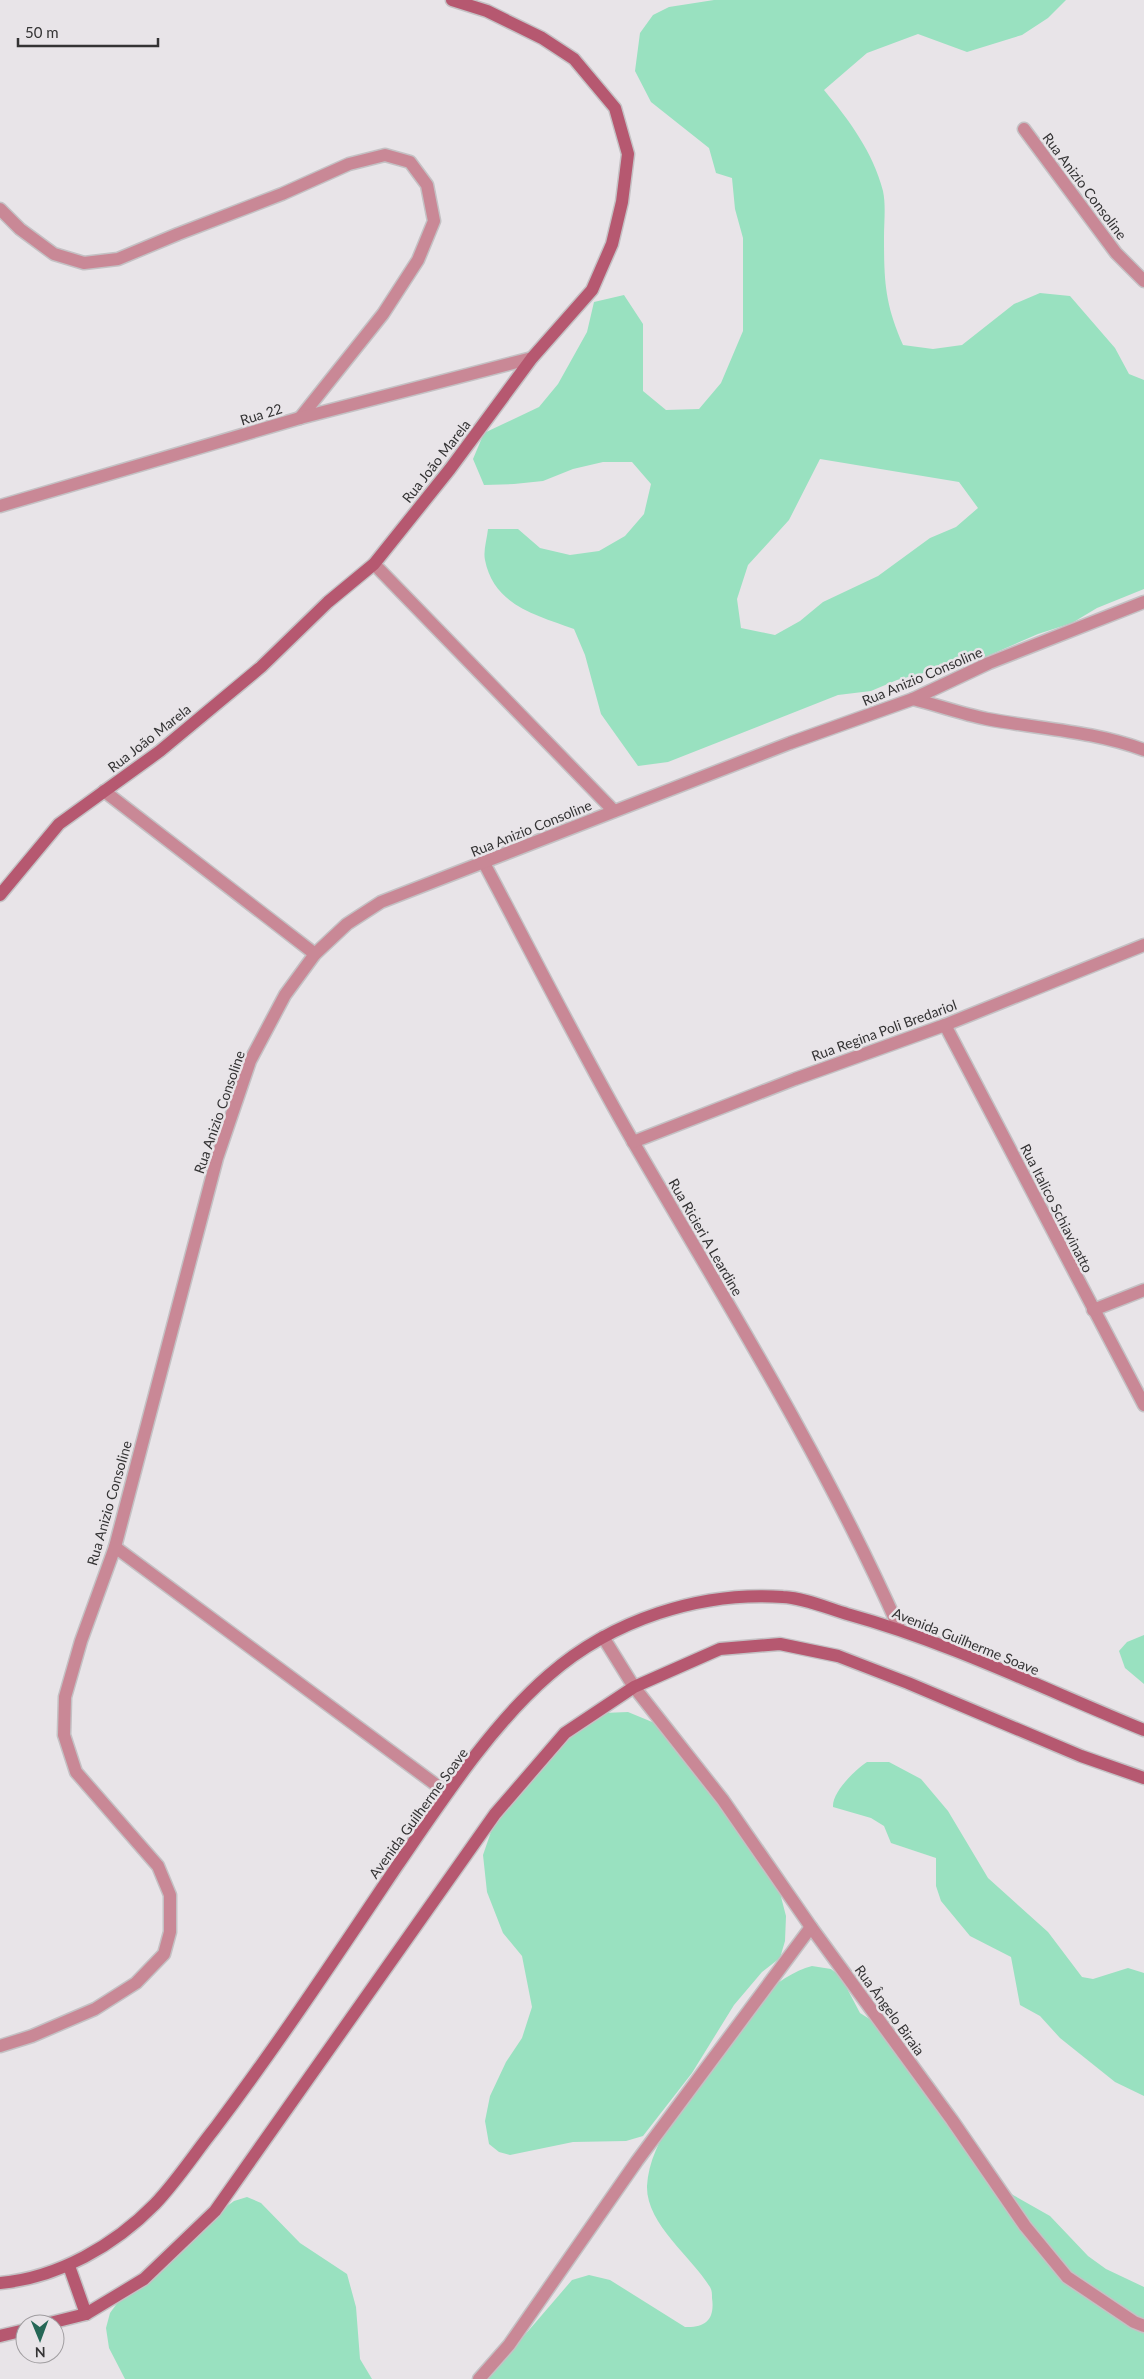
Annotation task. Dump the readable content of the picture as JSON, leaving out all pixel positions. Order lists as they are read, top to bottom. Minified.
{"streets":{"street":["Rua Anizio Consoline","Rua 22","Rua João Marela","Rua Regina Poli Bredariol","Rua Italico Schiavinatto","Rua Ricieri A Leardine","Avenida Guilherme Soave","Rua Ângelo Biraia"]},"crossings":[["Rua Anizio Consoline","Rua Ricieri A Leardine"],["Rua 22","Rua João Marela"],["Rua Regina Poli Bredariol","Rua Italico Schiavinatto"],["Rua Regina Poli Bredariol","Rua Ricieri A Leardine"],["Rua Ricieri A Leardine","Avenida Guilherme Soave"],["Avenida Guilherme Soave","Rua Ângelo Biraia"]],"scale_bar":"50 m","north":"bottom"}
